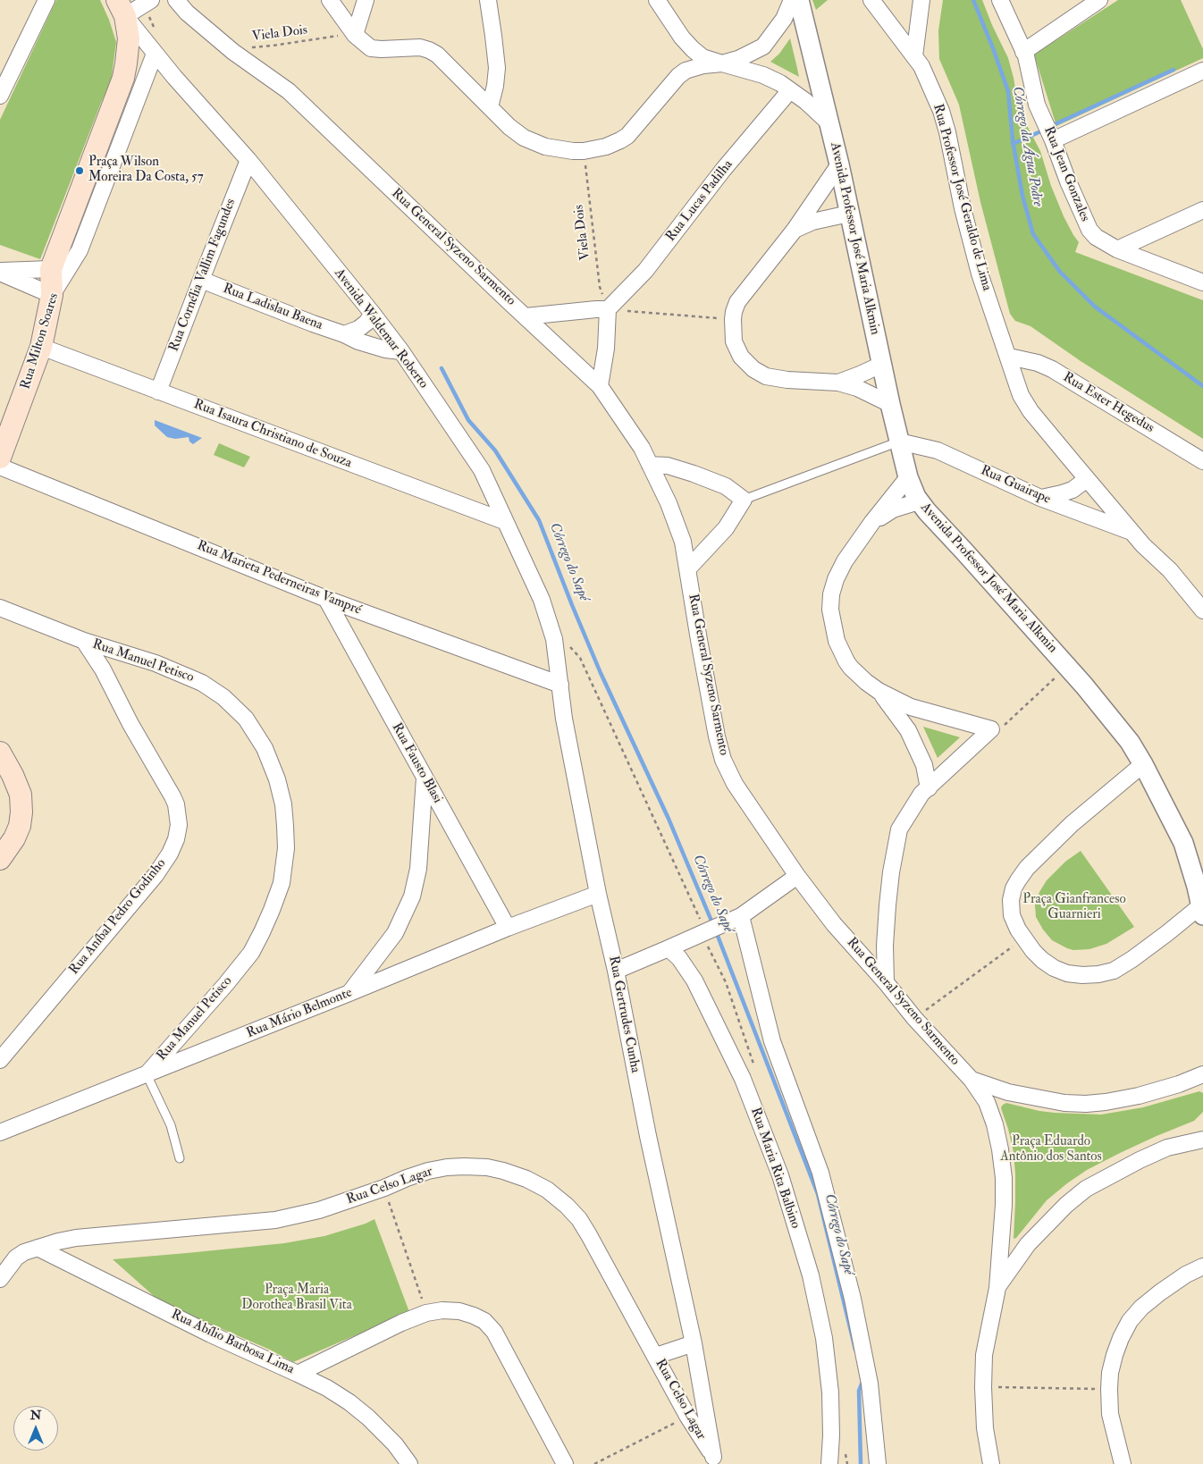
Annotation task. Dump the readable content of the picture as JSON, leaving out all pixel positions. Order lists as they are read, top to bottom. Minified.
{"streets":{"main road":["Rua Milton Soares"],"street":["Rua Jean Gonzales","Rua Professor José Geraldo de Lima","Rua Lucas Padilha","Avenida Professor José Maria Alkmin","Rua General Syzeno Sarmento","Rua Cornélia Vallim Fagundes","Rua Ladislau Baena","Avenida Waldemar Roberto","Rua Ester Hegedus","Rua Isaura Christiano de Souza","Rua Guairape","Rua Marieta Pederneiras Vampré","Rua Manuel Petisco","Rua Fausto Blasi","Rua Aníbal Pedro Godinho","Rua Mário Belmonte","Rua Gertrudes Cunha","Rua Maria Rita Balbino","Rua Celso Lagar","Rua Abílio Barbosa Lima"],"path":["Viela Dois"]},"crossings":[["Viela Dois","Rua Lucas Padilha"],["Viela Dois","Rua General Syzeno Sarmento"],["Rua Professor José Geraldo de Lima","Rua Ester Hegedus"],["Rua Professor José Geraldo de Lima","Rua Guairape"],["Avenida Professor José Maria Alkmin","Rua Guairape"],["Rua Cornélia Vallim Fagundes","Rua Ladislau Baena"],["Rua Cornélia Vallim Fagundes","Avenida Waldemar Roberto"],["Rua Cornélia Vallim Fagundes","Rua Isaura Christiano de Souza"],["Rua Ladislau Baena","Avenida Waldemar Roberto"],["Avenida Waldemar Roberto","Rua Milton Soares"],["Avenida Waldemar Roberto","Rua Isaura Christiano de Souza"],["Avenida Waldemar Roberto","Rua Marieta Pederneiras Vampré"],["Avenida Waldemar Roberto","Rua Gertrudes Cunha"],["Rua Milton Soares","Rua Isaura Christiano de Souza"],["Rua Marieta Pederneiras Vampré","Rua Fausto Blasi"],["Rua Marieta Pederneiras Vampré","Rua Gertrudes Cunha"],["Rua Manuel Petisco","Rua Aníbal Pedro Godinho"],["Rua Manuel Petisco","Rua Mário Belmonte"],["Rua Fausto Blasi","Rua Mário Belmonte"],["Rua Mário Belmonte","Rua Gertrudes Cunha"],["Rua Gertrudes Cunha","Rua Celso Lagar"],["Rua Celso Lagar","Rua Abílio Barbosa Lima"]],"water":["Córrego da Água Podre","Córrego do Sapé"],"parks":["Praça Gianfranceso Guarnieri","Praça Eduardo Antônio dos Santos","Praça Maria Dorothea Brasil Vita"],"places":["Praça Wilson Moreira Da Costa, 57"],"north":"top"}
